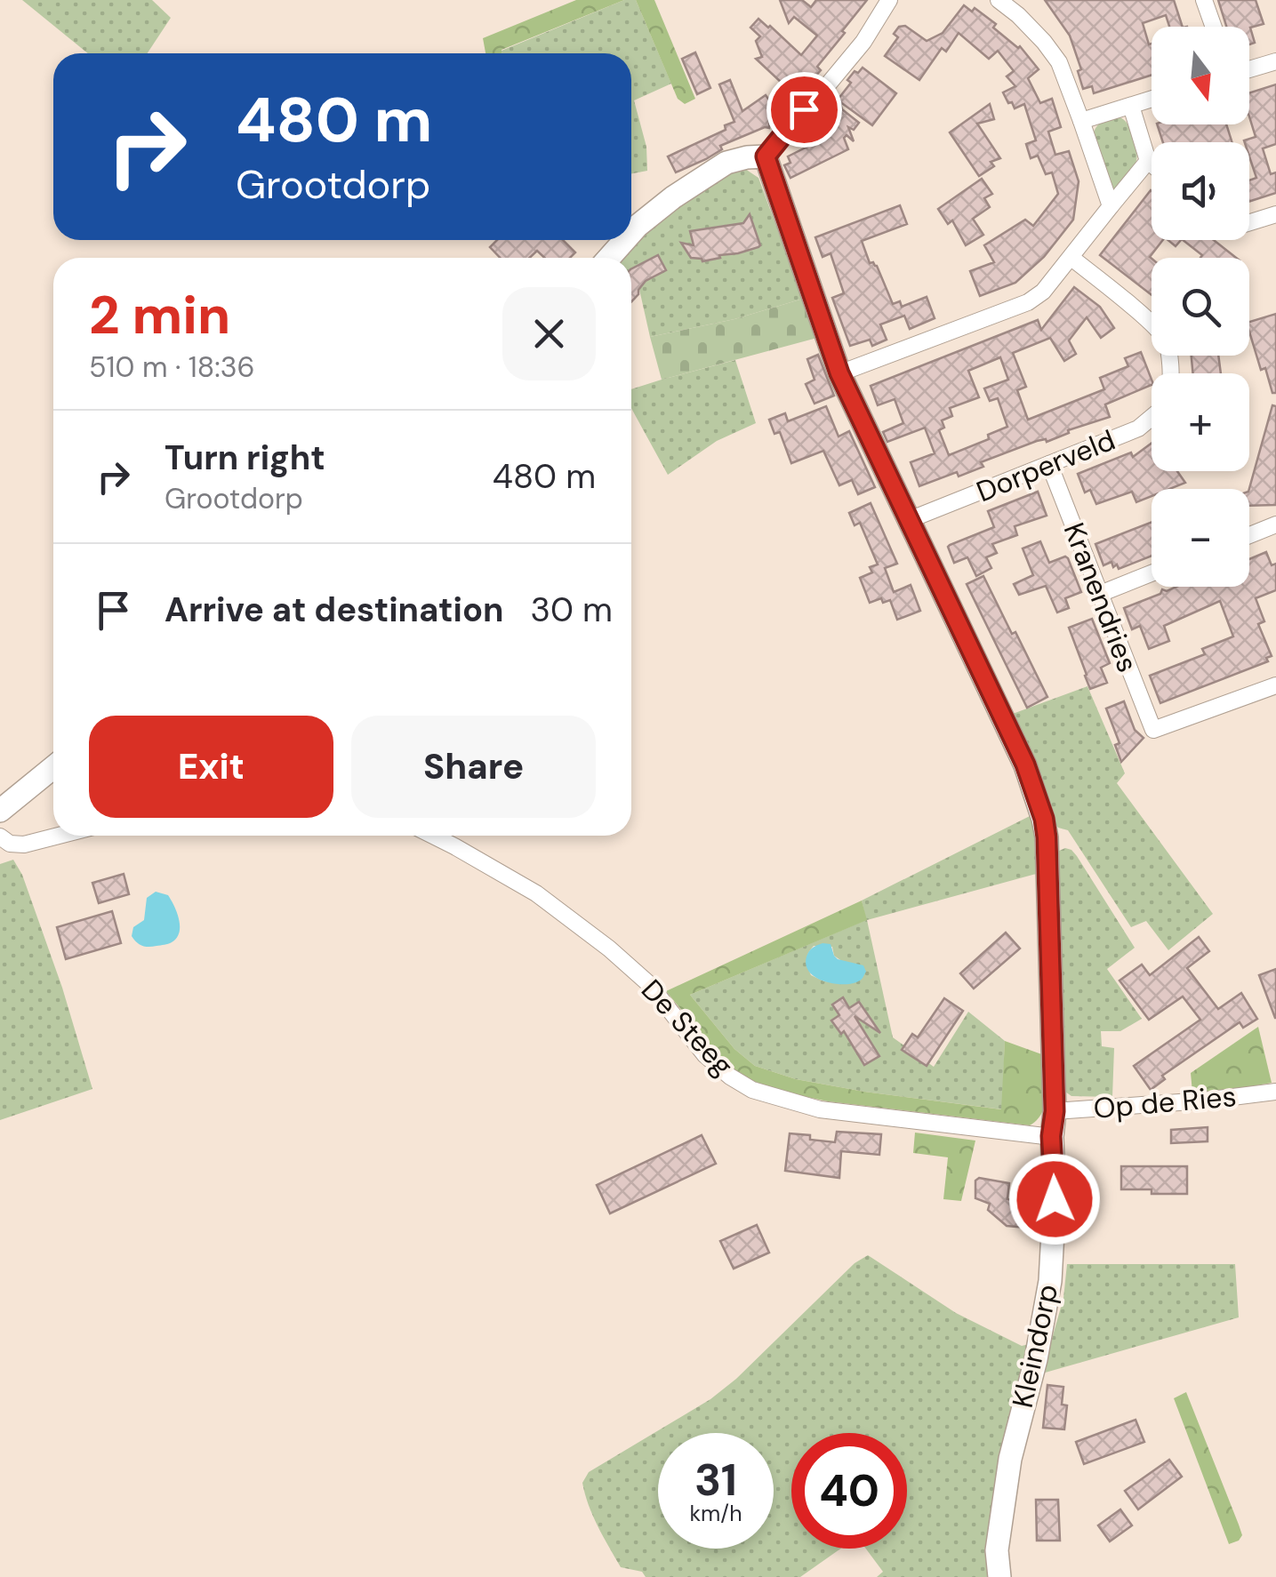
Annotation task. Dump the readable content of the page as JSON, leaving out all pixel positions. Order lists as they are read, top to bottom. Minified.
{"streets":{"street":["Dorperveld","Kranendries","De Steeg","Op de Ries","Kleindorp"]},"crossings":[["Dorperveld","Kranendries"],["Dorperveld","Kleindorp"],["De Steeg","Kleindorp"],["Op de Ries","Kleindorp"]],"north":"bottom","page":{"map_buttons":["+","−"],"turn":["480 m","Grootdorp"],"heading":["2 min","510 m · 18:36"],"list":[{"name":"Turn right","note":"Grootdorp","value":"480 m"},{"name":"Arrive at destination","value":"30 m"}],"buttons":["Exit","Share"],"speed":"31 km/h","limit":"40"}}
